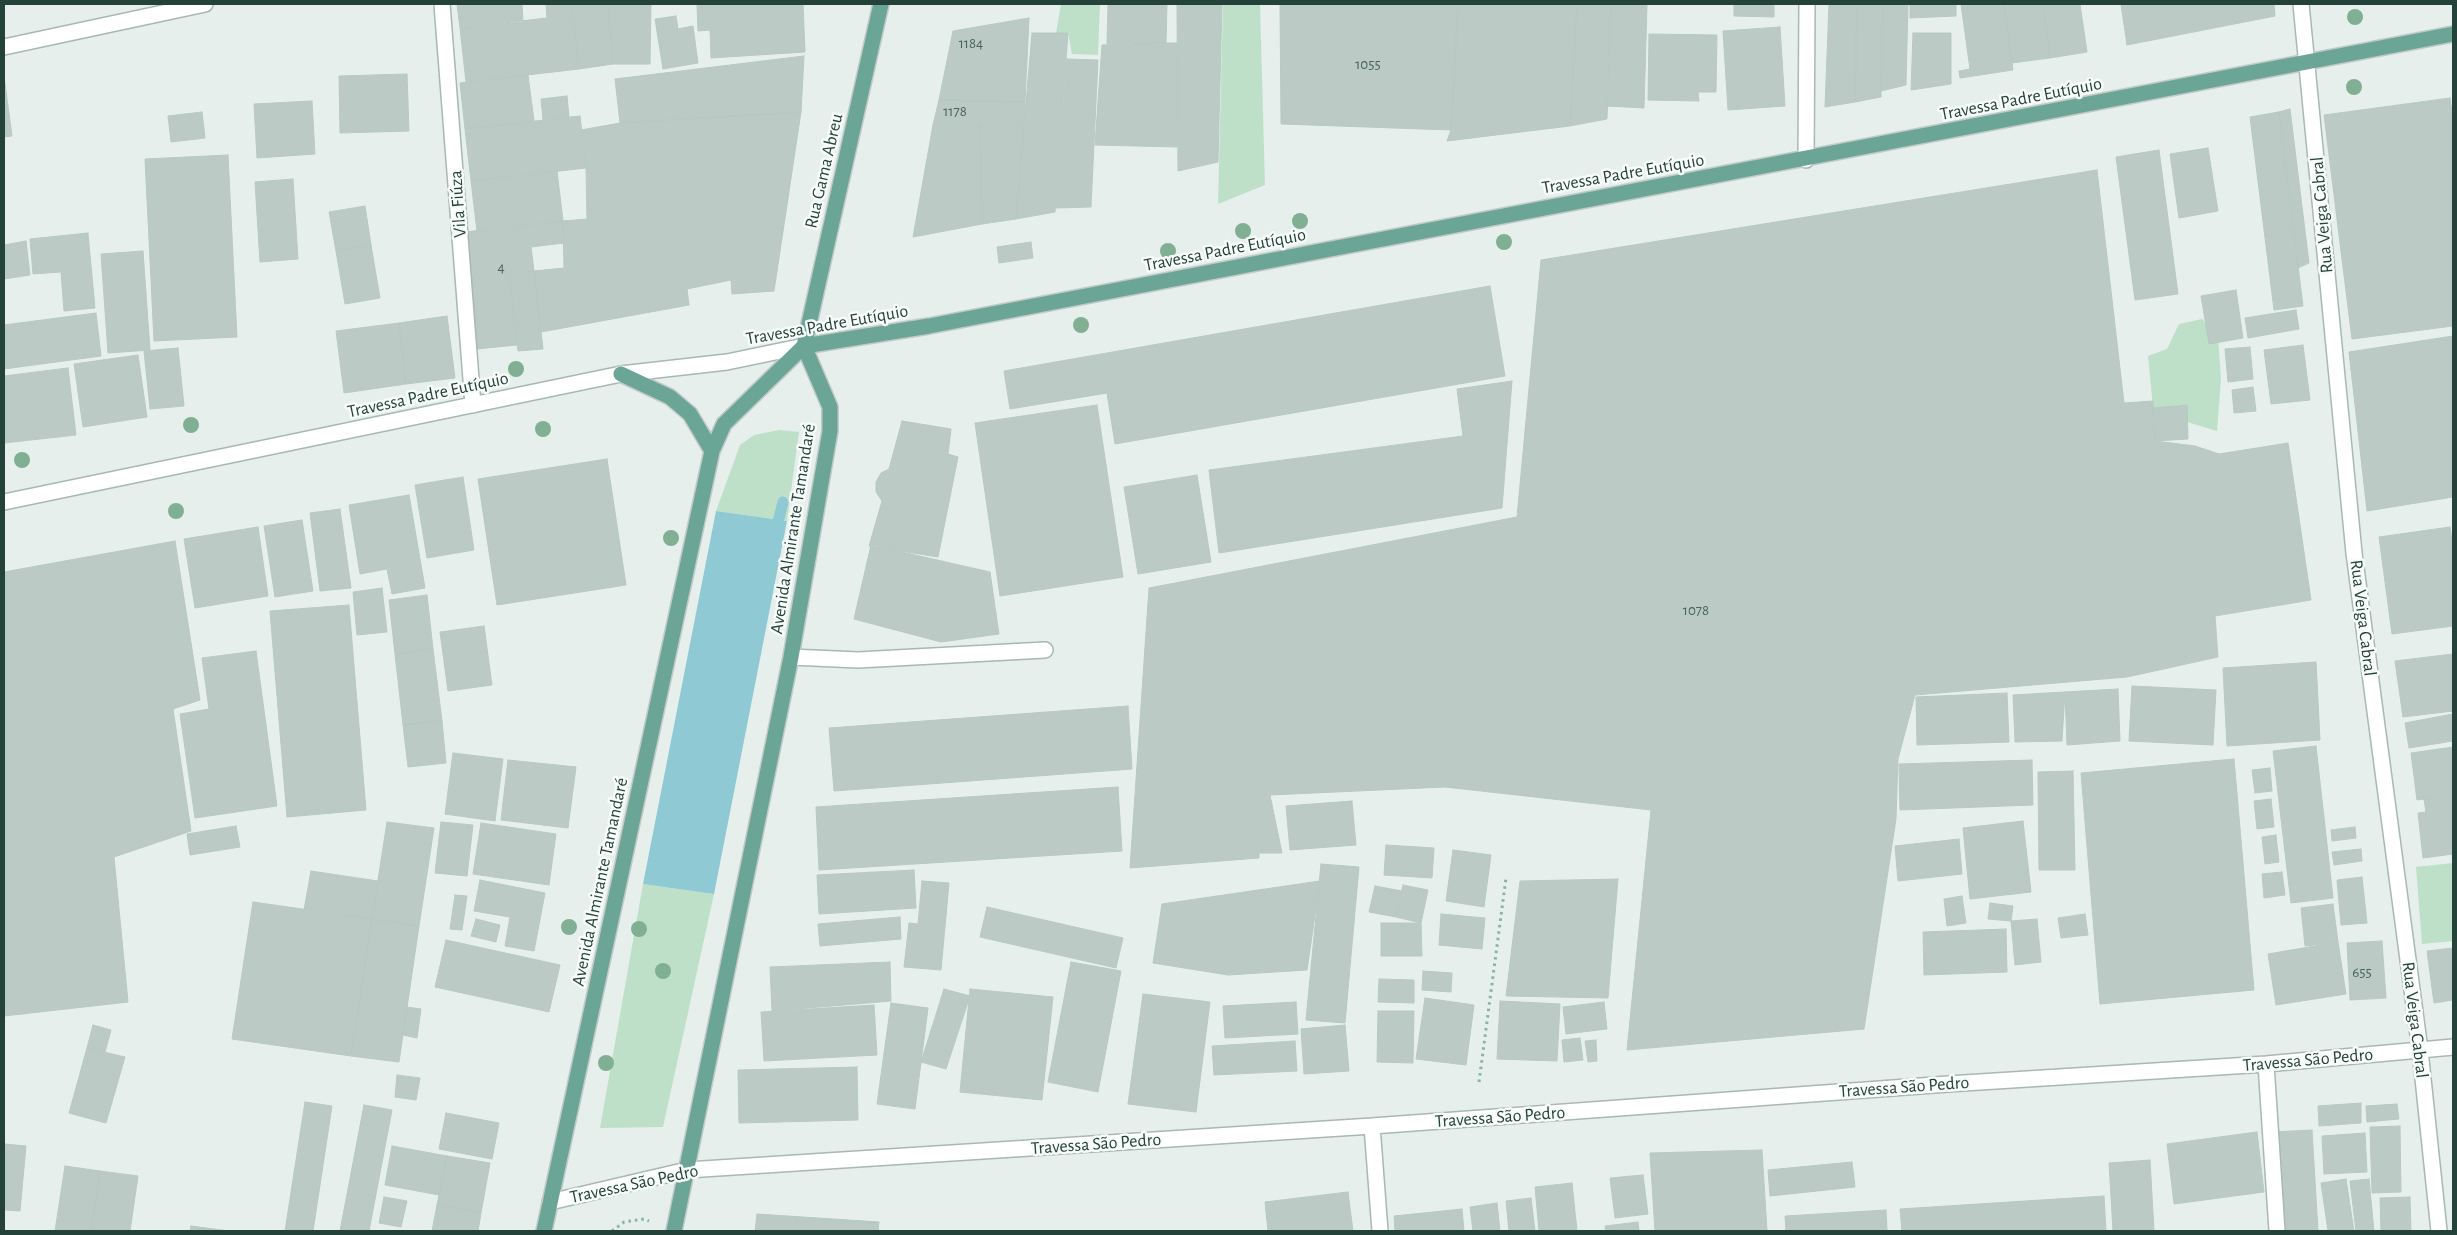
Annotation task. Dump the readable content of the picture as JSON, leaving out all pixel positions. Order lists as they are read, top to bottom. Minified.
{"streets":{"main road":["Travessa Padre Eutíquio","Rua Gama Abreu","Avenida Almirante Tamandaré"],"street":["Vila Fiúza","Rua Veiga Cabral","Travessa São Pedro"]},"crossings":[["Travessa Padre Eutíquio","Rua Gama Abreu"],["Travessa Padre Eutíquio","Vila Fiúza"],["Travessa Padre Eutíquio","Rua Veiga Cabral"],["Travessa Padre Eutíquio","Avenida Almirante Tamandaré"],["Rua Gama Abreu","Avenida Almirante Tamandaré"],["Rua Veiga Cabral","Travessa São Pedro"],["Avenida Almirante Tamandaré","Travessa São Pedro"]],"house_numbers":["1184","1055","1178","4","1078","655"]}
